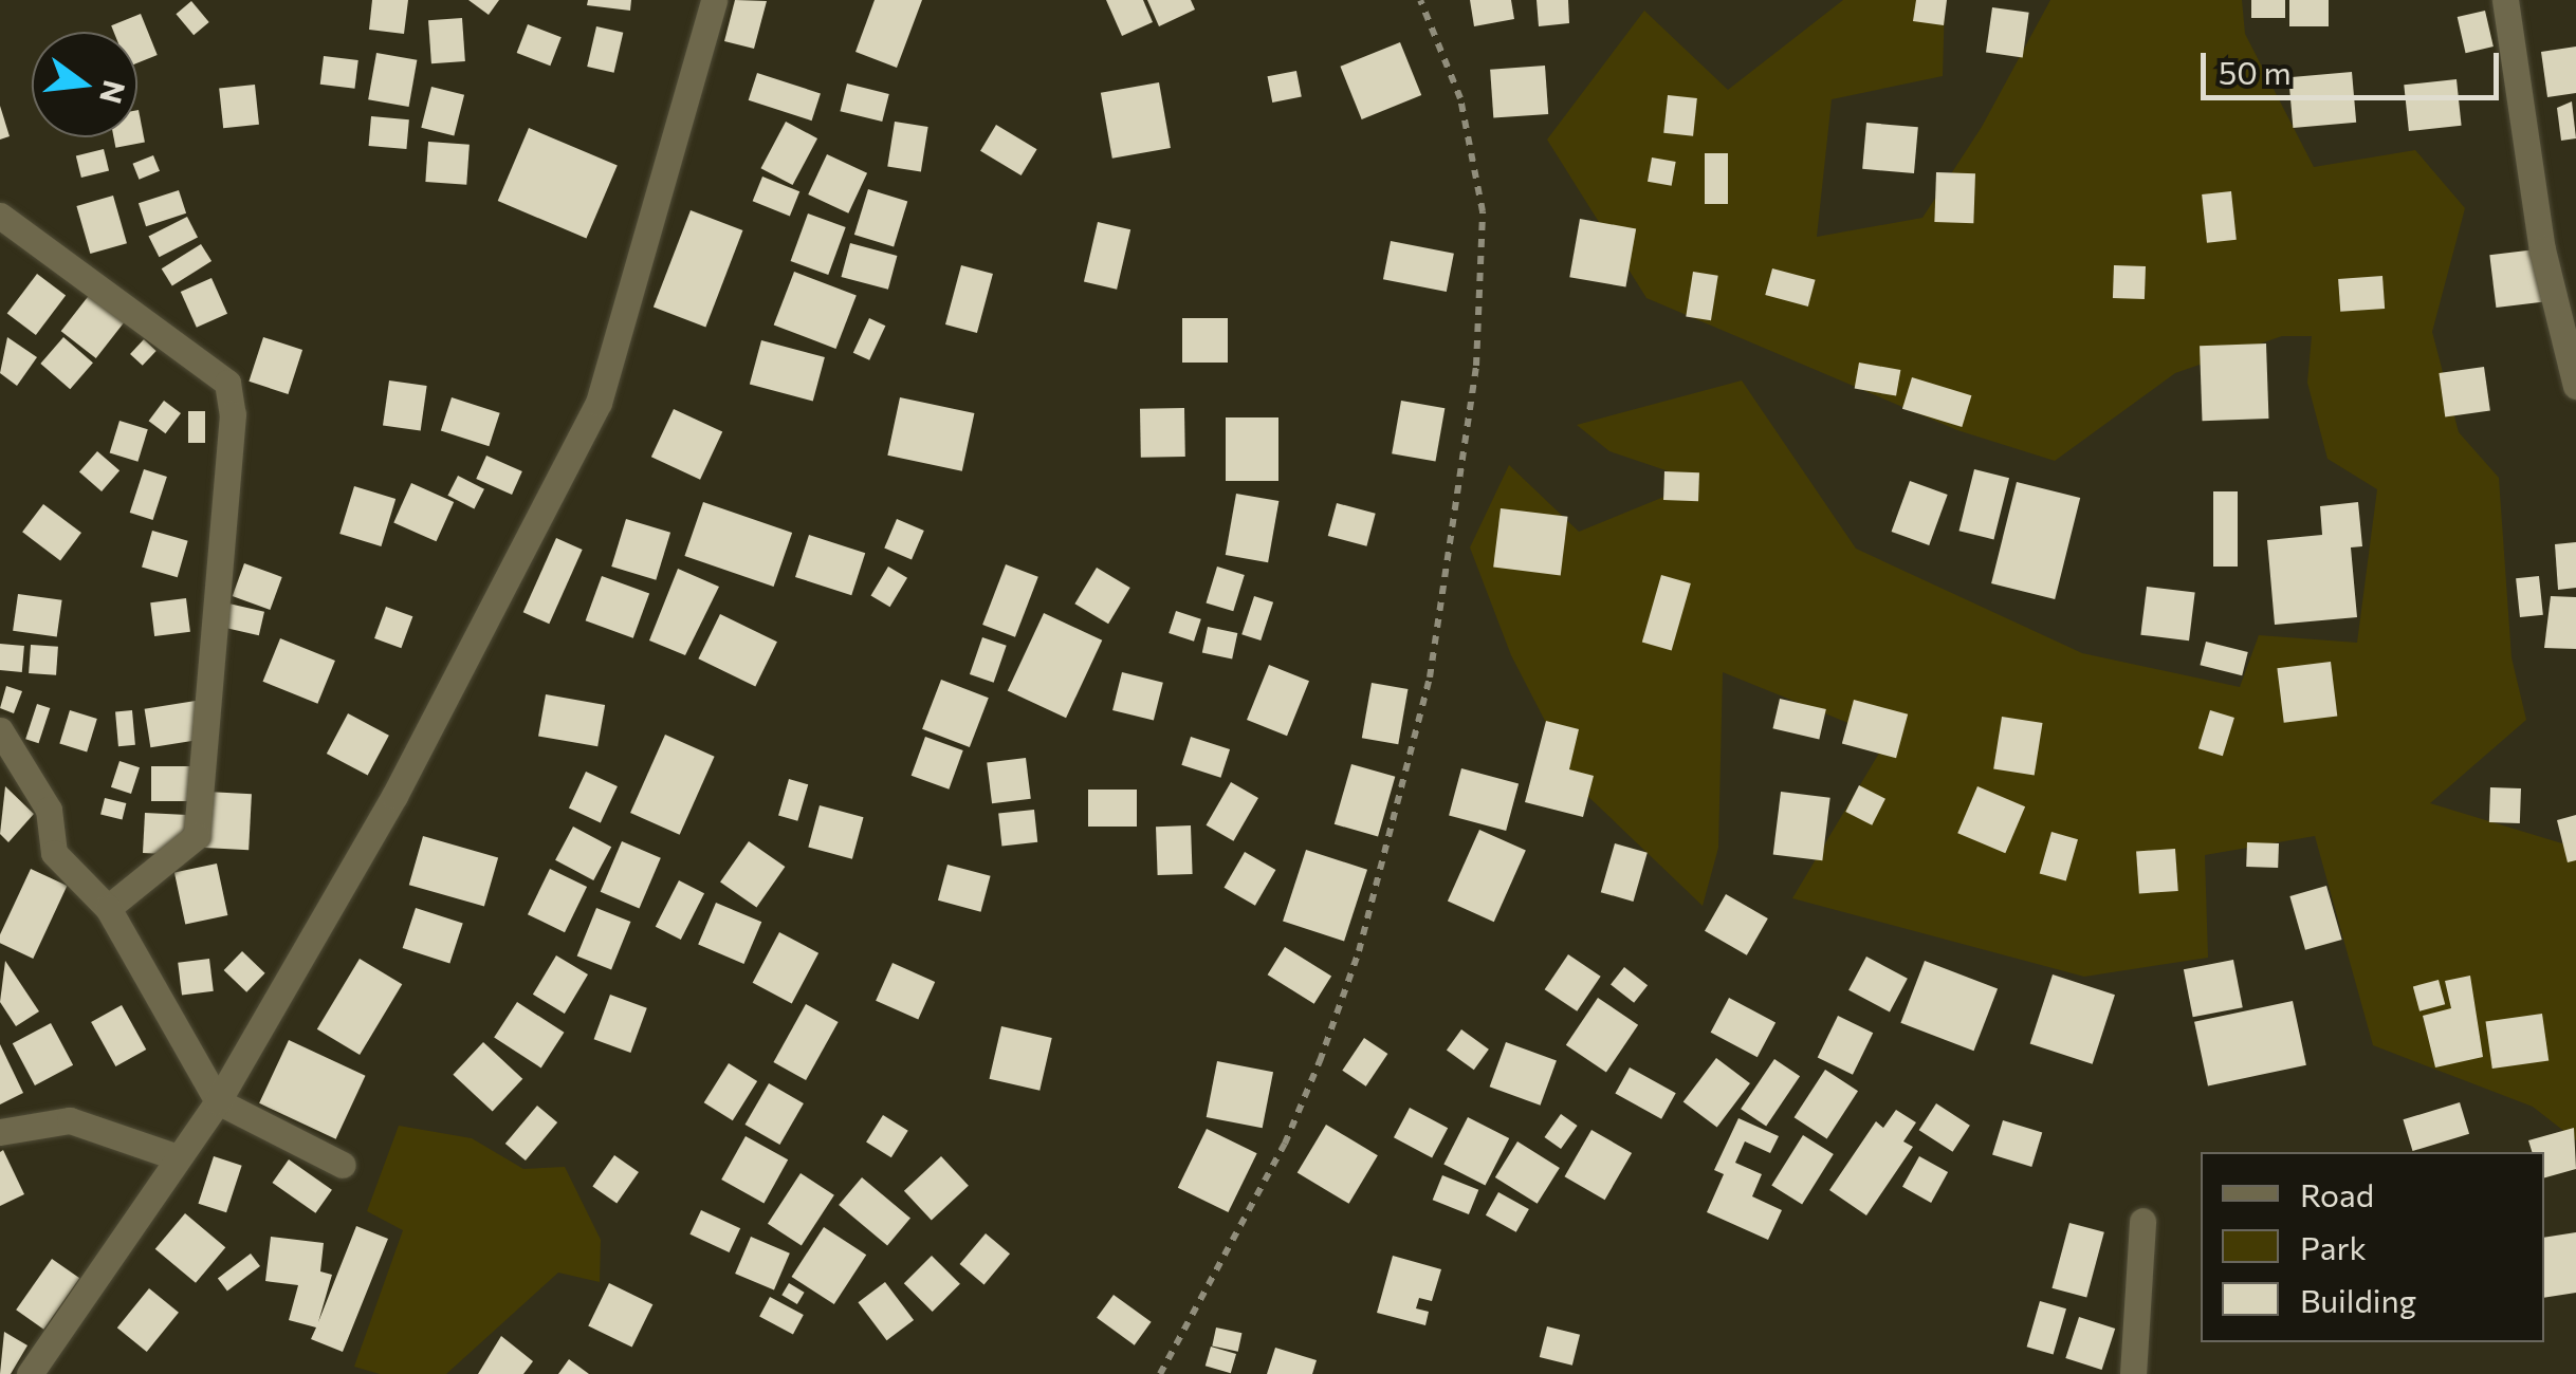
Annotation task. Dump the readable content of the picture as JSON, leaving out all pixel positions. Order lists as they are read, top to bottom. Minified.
{"legend":["Road","Park","Building"],"scale_bar":"50 m","north":"right"}
